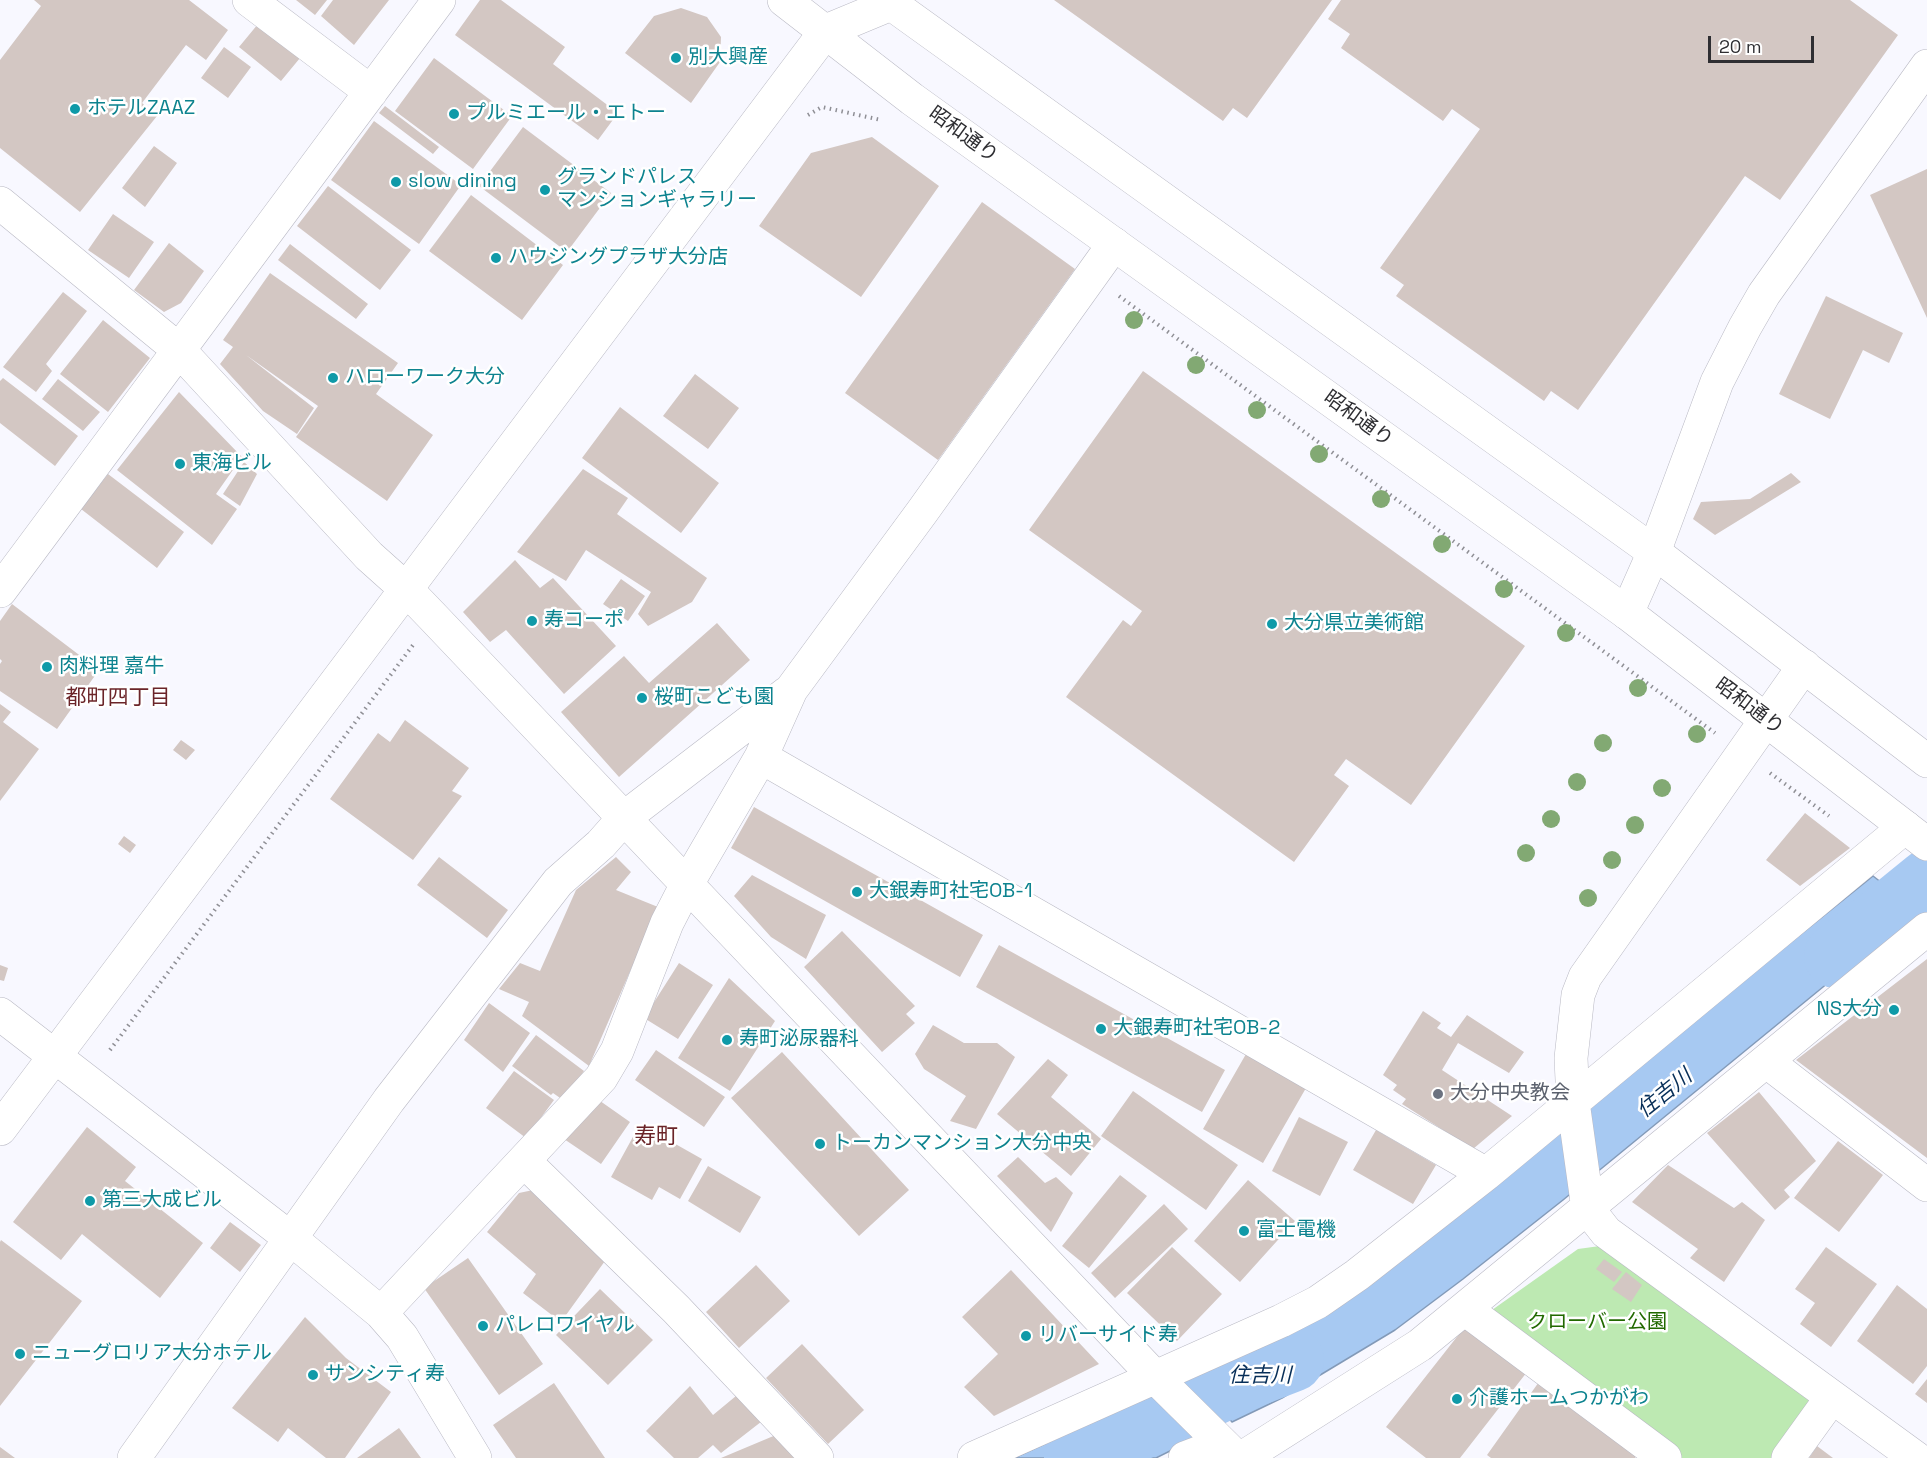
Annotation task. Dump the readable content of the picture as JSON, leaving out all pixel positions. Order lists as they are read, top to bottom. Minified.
{"streets":{"main road":["昭和通り"]},"districts":["都町四丁目","寿町"],"water":["住吉川"],"parks":["クローバー公園"],"places":["別大興産","ホテルZAAZ","プルミエール・エトー","slow dining","グランドパレス マンションギャラリー","ハウジングプラザ大分店","ハローワーク大分","東海ビル","寿コーポ","大分県立美術館","肉料理 嘉牛","桜町こども園","大銀寿町社宅OB-1","NS大分","大銀寿町社宅OB-2","寿町泌尿器科","大分中央教会","トーカンマンション大分中央","第三大成ビル","富士電機","パレロワイヤル","リバーサイド寿","ニューグロリア大分ホテル","サンシティ寿","介護ホームつかがわ"],"scale_bar":"20 m"}
